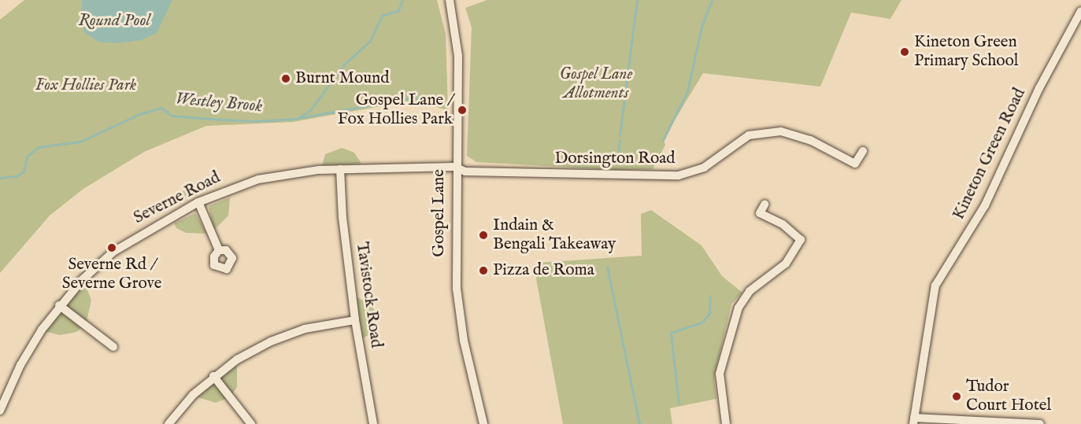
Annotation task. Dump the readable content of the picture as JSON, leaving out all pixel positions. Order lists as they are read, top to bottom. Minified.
{"streets":{"street":["Kineton Green Road","Dorsington Road","Severne Road","Gospel Lane","Tavistock Road"]},"crossings":[["Dorsington Road","Severne Road"],["Dorsington Road","Gospel Lane"],["Severne Road","Gospel Lane"],["Severne Road","Tavistock Road"]],"water":["Round Pool","Westley Brook"],"parks":["Gospel Lane Allotments","Fox Hollies Park"],"places":["Kineton Green Primary School","Burnt Mound","Gospel Lane / Fox Hollies Park","Indain & Bengali Takeaway","Severne Rd / Severne Grove","Pizza de Roma","Tudor Court Hotel"]}
